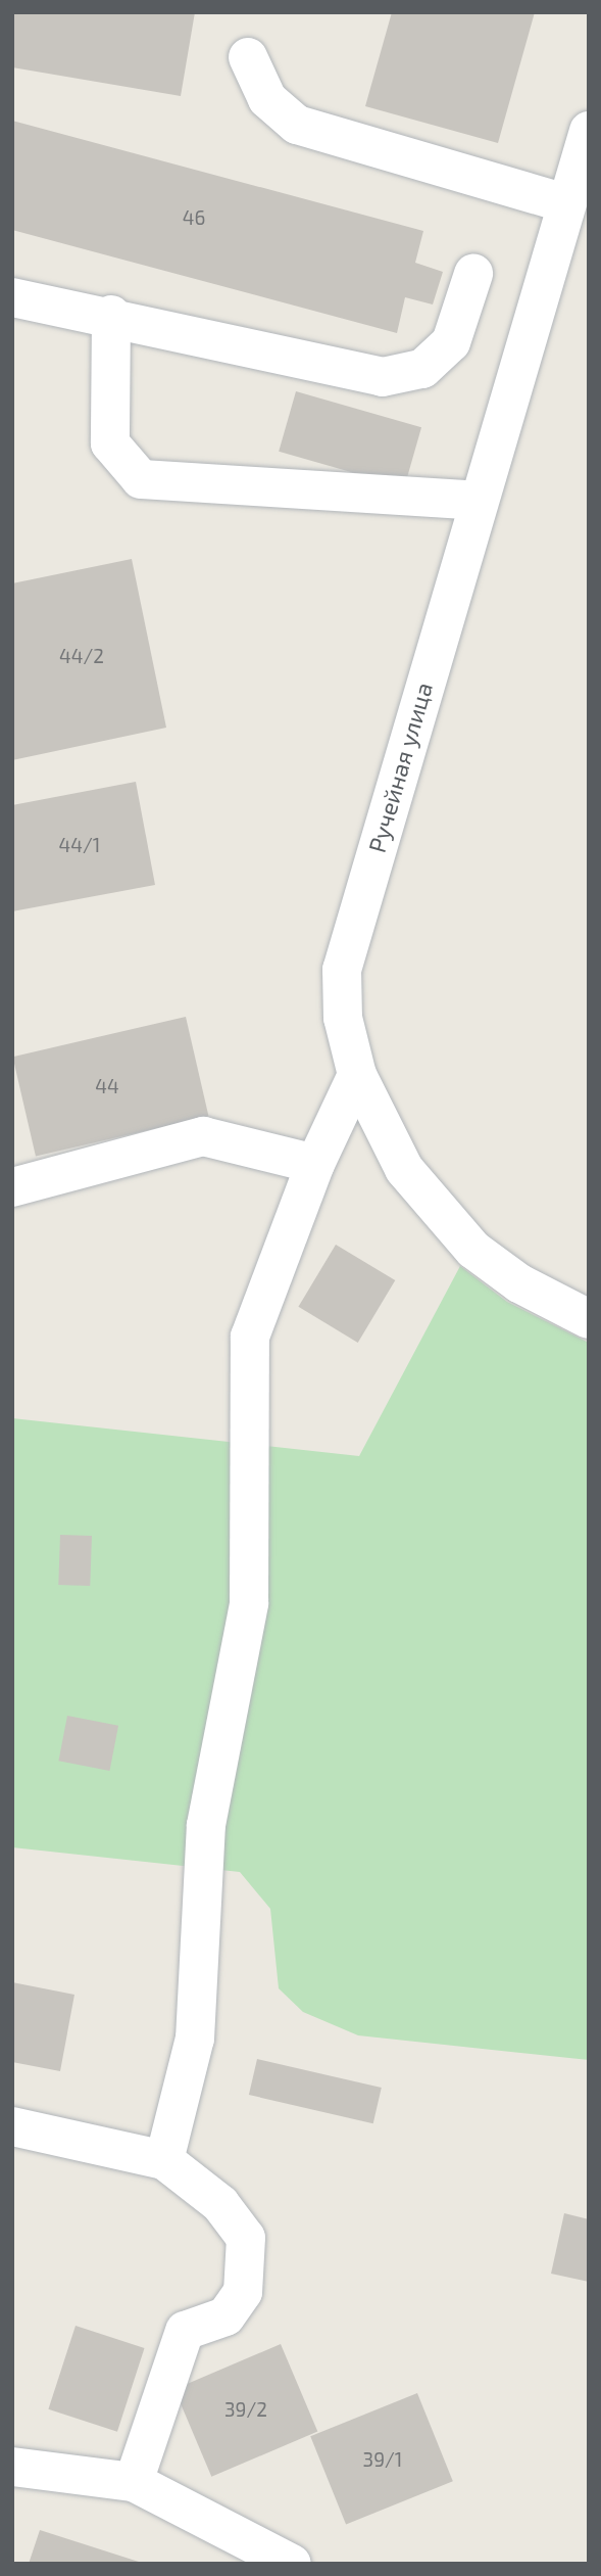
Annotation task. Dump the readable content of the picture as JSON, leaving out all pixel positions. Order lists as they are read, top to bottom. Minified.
{"streets":{"street":["Ручейная улица"]},"house_numbers":["46","44/2","44/1","44","39/2","39/1"]}
